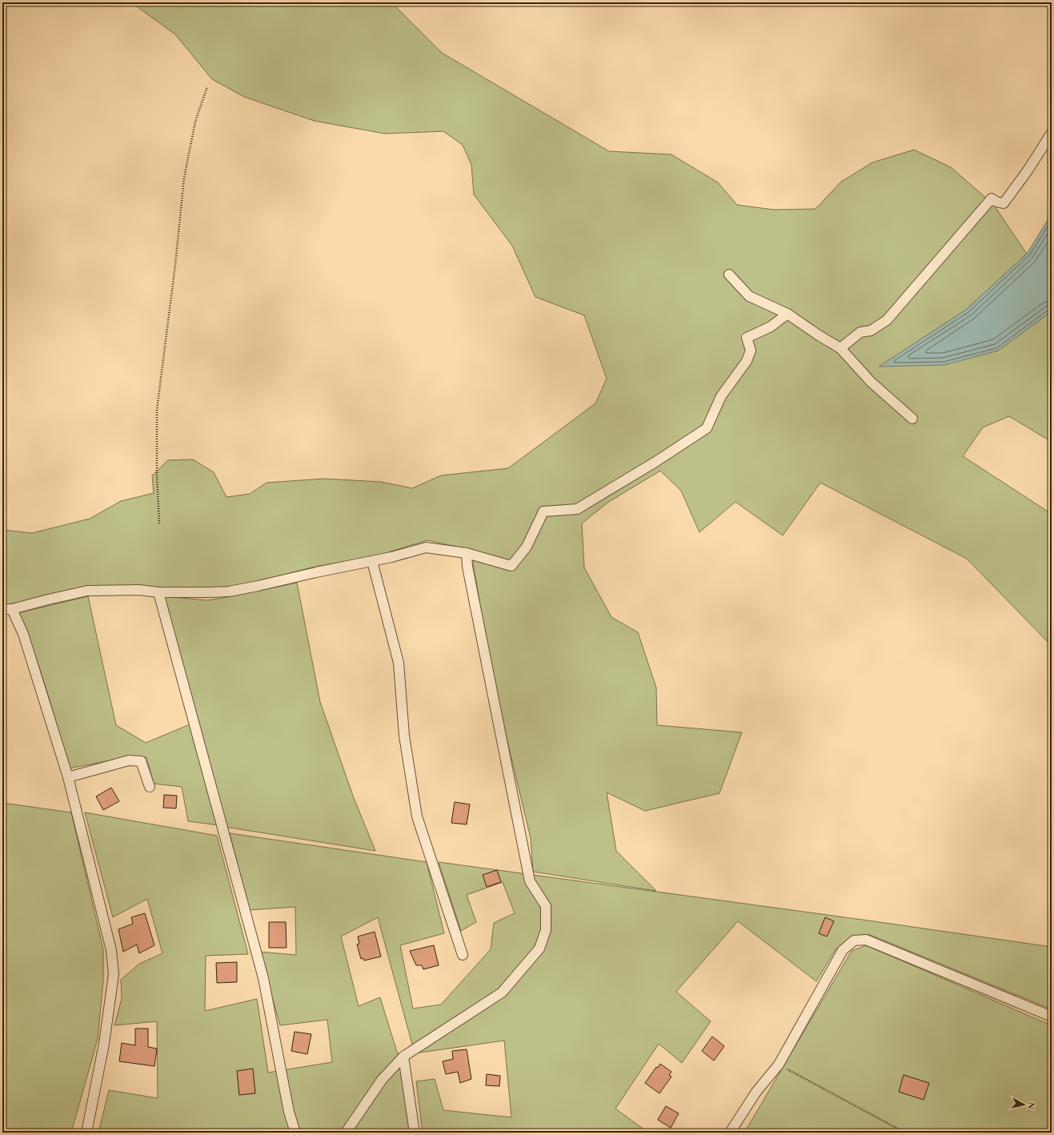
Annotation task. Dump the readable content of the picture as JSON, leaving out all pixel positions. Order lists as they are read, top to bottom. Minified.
{"north":"right"}
